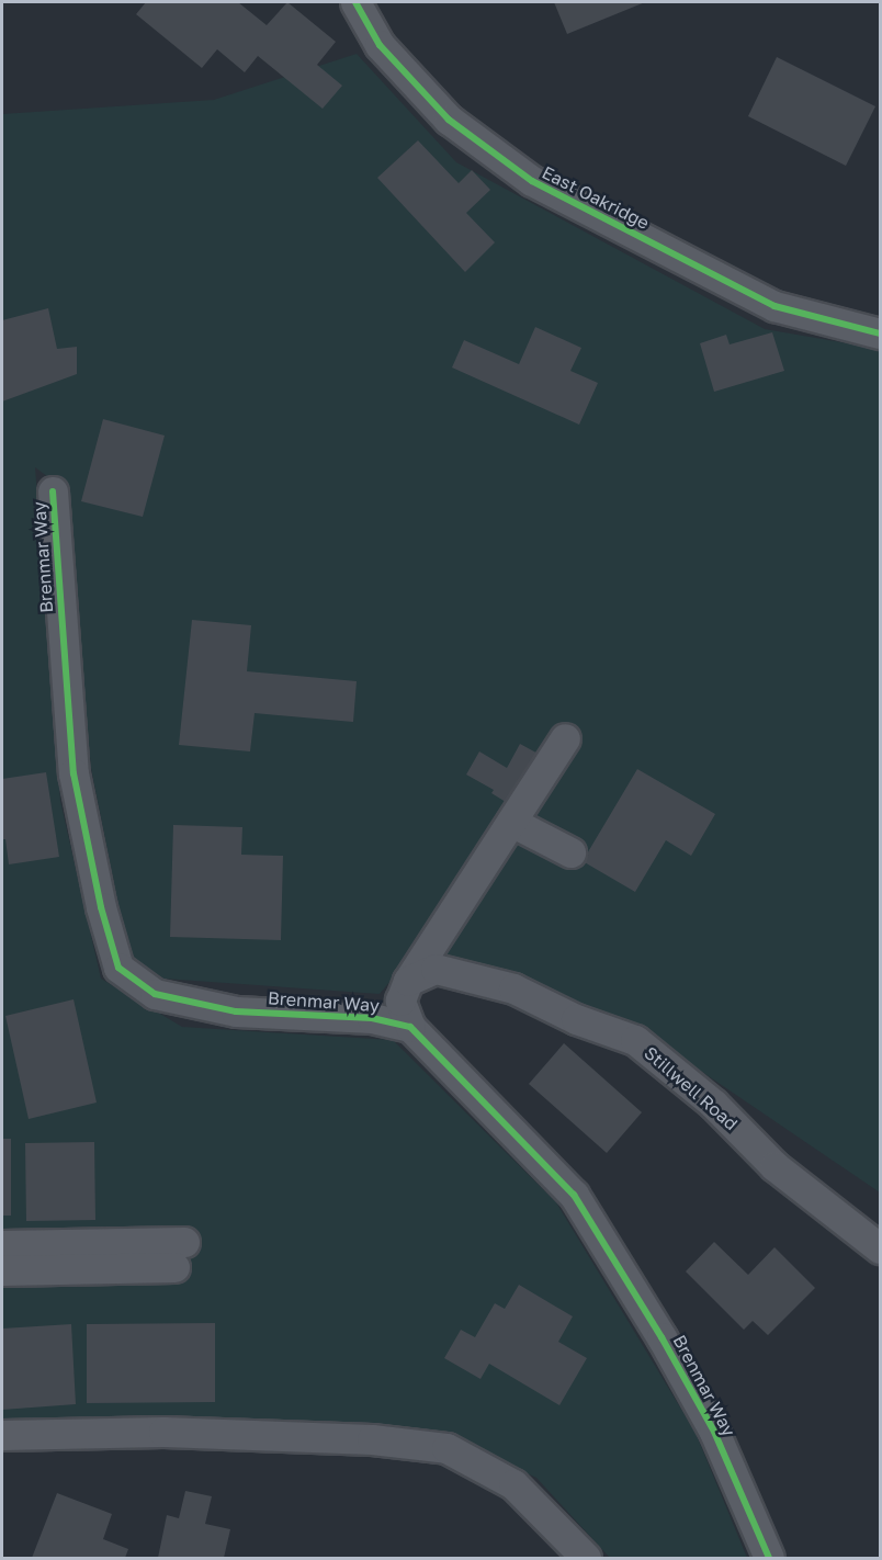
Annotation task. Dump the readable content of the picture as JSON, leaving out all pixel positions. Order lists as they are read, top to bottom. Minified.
{"streets":{"street":["East Oakridge","Brenmar Way","Stillwell Road"]}}
